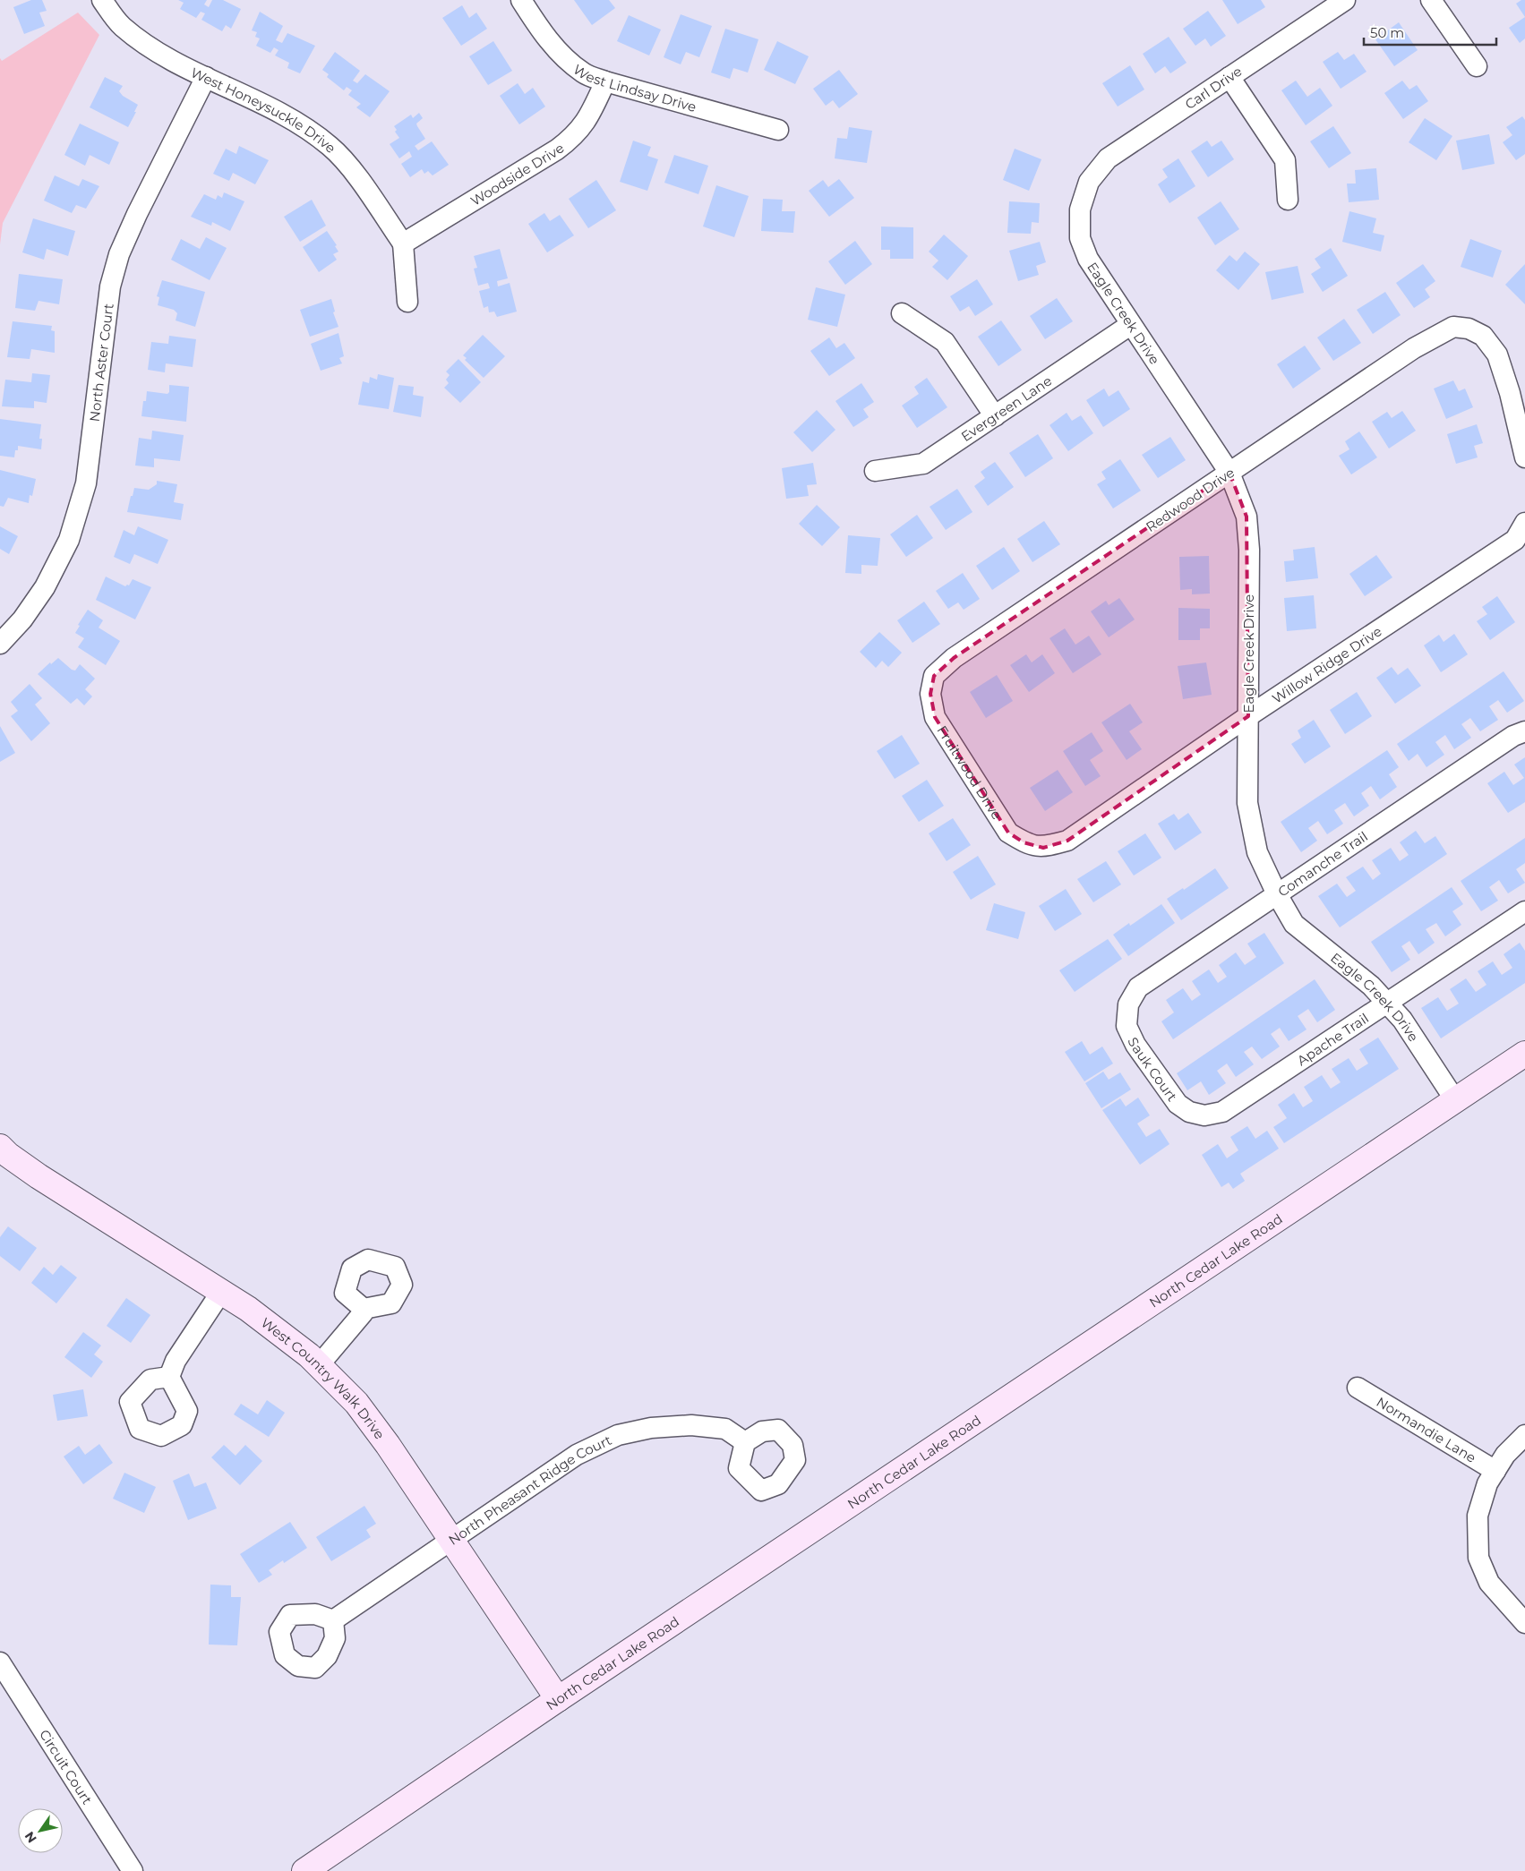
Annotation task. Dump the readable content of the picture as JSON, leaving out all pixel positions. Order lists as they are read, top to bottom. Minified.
{"streets":{"main road":["North Cedar Lake Road","West Country Walk Drive"],"street":["West Lindsay Drive","Carl Drive","West Honeysuckle Drive","Woodside Drive","Eagle Creek Drive","North Aster Court","Evergreen Lane","Redwood Drive","Willow Ridge Drive","Fruitwood Drive","Comanche Trail","Apache Trail","Sauk Court","Normandie Lane","North Pheasant Ridge Court","Circuit Court"]},"crossings":[["West Lindsay Drive","Woodside Drive"],["Carl Drive","Eagle Creek Drive"],["West Honeysuckle Drive","Woodside Drive"],["West Honeysuckle Drive","North Aster Court"],["Eagle Creek Drive","Evergreen Lane"],["Eagle Creek Drive","Redwood Drive"],["Eagle Creek Drive","Willow Ridge Drive"],["Eagle Creek Drive","Comanche Trail"],["Eagle Creek Drive","Apache Trail"],["Eagle Creek Drive","North Cedar Lake Road"],["Redwood Drive","Fruitwood Drive"],["Willow Ridge Drive","Fruitwood Drive"],["Comanche Trail","Sauk Court"],["Apache Trail","Sauk Court"],["North Cedar Lake Road","West Country Walk Drive"],["West Country Walk Drive","North Pheasant Ridge Court"]],"scale_bar":"50 m","north":"bottom left"}
